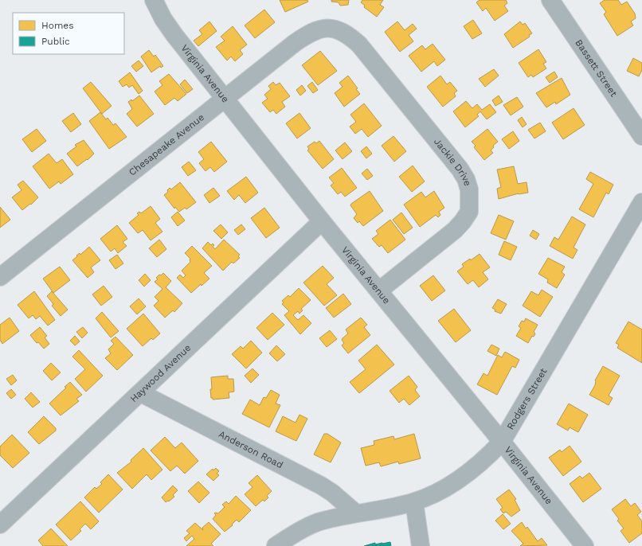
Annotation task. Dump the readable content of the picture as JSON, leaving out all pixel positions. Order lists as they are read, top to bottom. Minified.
{"streets":{"street":["Bassett Street","Virginia Avenue","Chesapeake Avenue","Jackie Drive","Haywood Avenue","Rodgers Street","Anderson Road"]},"crossings":[["Virginia Avenue","Chesapeake Avenue"],["Virginia Avenue","Jackie Drive"],["Virginia Avenue","Haywood Avenue"],["Virginia Avenue","Rodgers Street"],["Chesapeake Avenue","Jackie Drive"],["Haywood Avenue","Anderson Road"],["Rodgers Street","Anderson Road"]],"legend":["Homes","Public"]}
